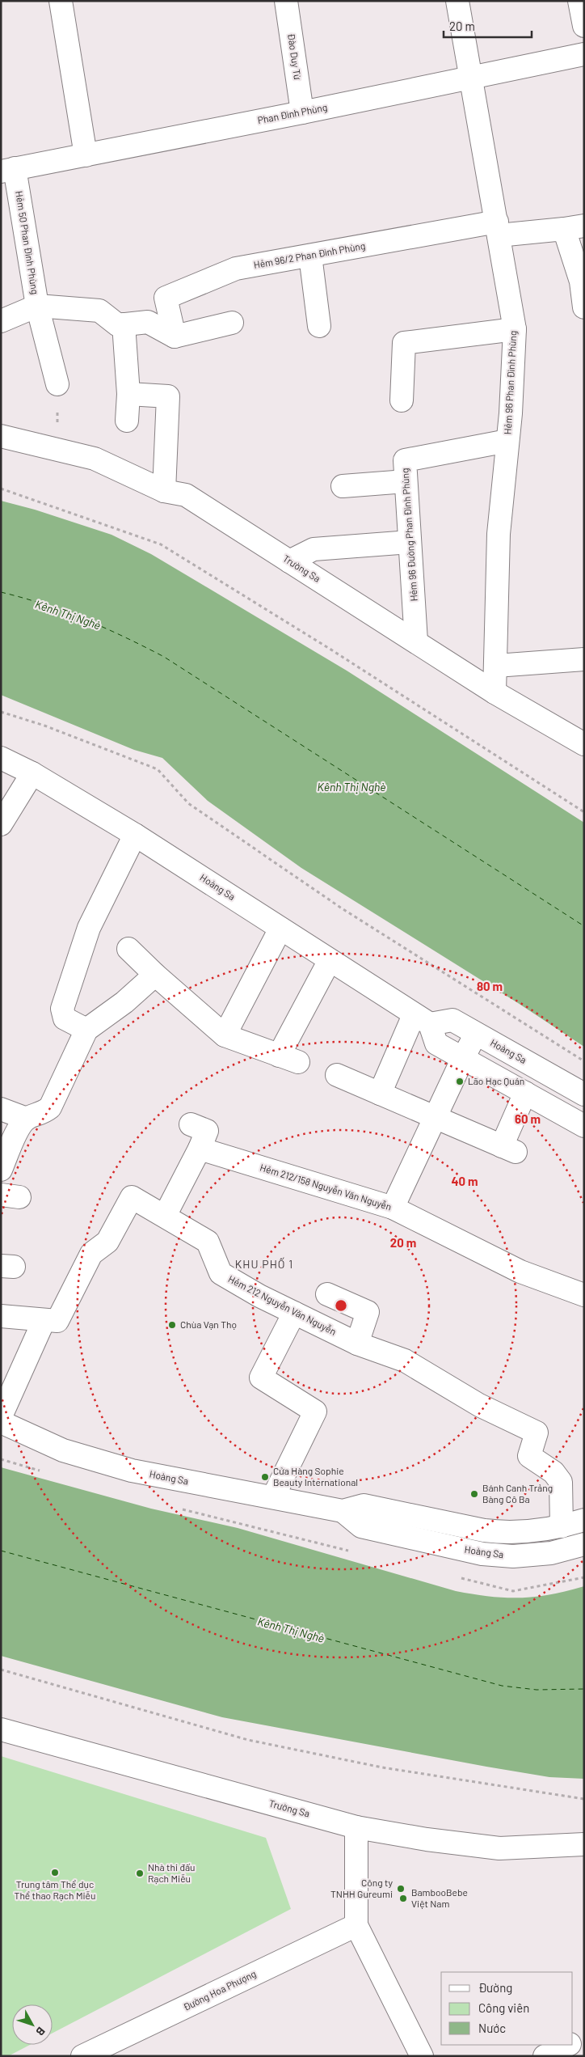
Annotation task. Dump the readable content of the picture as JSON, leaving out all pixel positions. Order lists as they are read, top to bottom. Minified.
{"streets":{"street":["Đào Duy Từ","Phan Đình Phùng","Hẻm 50 Phan Đình Phùng","Hẻm 96/2 Phan Đình Phùng","Hẻm 96 Phan Đình Phùng","Hẻm 96 Đường Phan Đình Phùng","Trường Sa","Hoàng Sa","Hẻm 212/158 Nguyễn Văn Nguyễn","Hẻm 212 Nguyễn Văn Nguyễn","Đường Hoa Phượng"]},"crossings":[["Đào Duy Từ","Phan Đình Phùng"],["Phan Đình Phùng","Hẻm 50 Phan Đình Phùng"],["Phan Đình Phùng","Hẻm 96 Phan Đình Phùng"],["Hẻm 96/2 Phan Đình Phùng","Hẻm 96 Phan Đình Phùng"],["Hẻm 96 Phan Đình Phùng","Hẻm 96 Đường Phan Đình Phùng"],["Hẻm 96 Phan Đình Phùng","Trường Sa"],["Hẻm 96 Đường Phan Đình Phùng","Trường Sa"],["Hoàng Sa","Hẻm 212 Nguyễn Văn Nguyễn"]],"districts":["KHU PHỐ 1"],"water":["Kênh Thị Nghè"],"places":["Lão Hạc Quán","Chùa Vạn Thọ","Cửa Hàng Sophie Beauty International","Bánh Canh Trảng Bàng Cô Ba","Trung tâm Thể dục Thể thao Rạch Miễu","Nhà thi đấu Rạch Miễu","Công ty TNHH Gureumi","BambooBebe Việt Nam"],"legend":["Đường","Công viên","Nước"],"scale_bar":"20 m","north":"bottom right","rings":["80 m","60 m","40 m","20 m"]}
